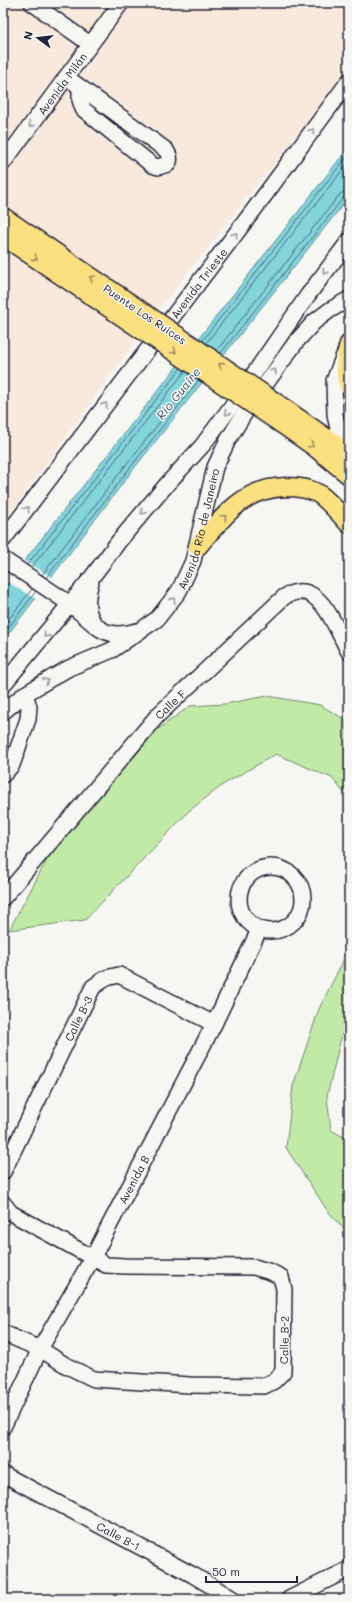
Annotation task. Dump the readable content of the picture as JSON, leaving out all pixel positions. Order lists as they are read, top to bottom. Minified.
{"streets":{"main road":["Puente Los Ruices"],"street":["Avenida Milán","Avenida Trieste","Avenida Río de Janeiro","Calle F","Calle B-3","Avenida B","Calle B-2","Calle B-1"]},"crossings":[["Calle B-3","Avenida B"],["Avenida B","Calle B-2"]],"one_way":["Avenida Milán"],"water":["Río Guaire"],"scale_bar":"50 m","north":"left"}
